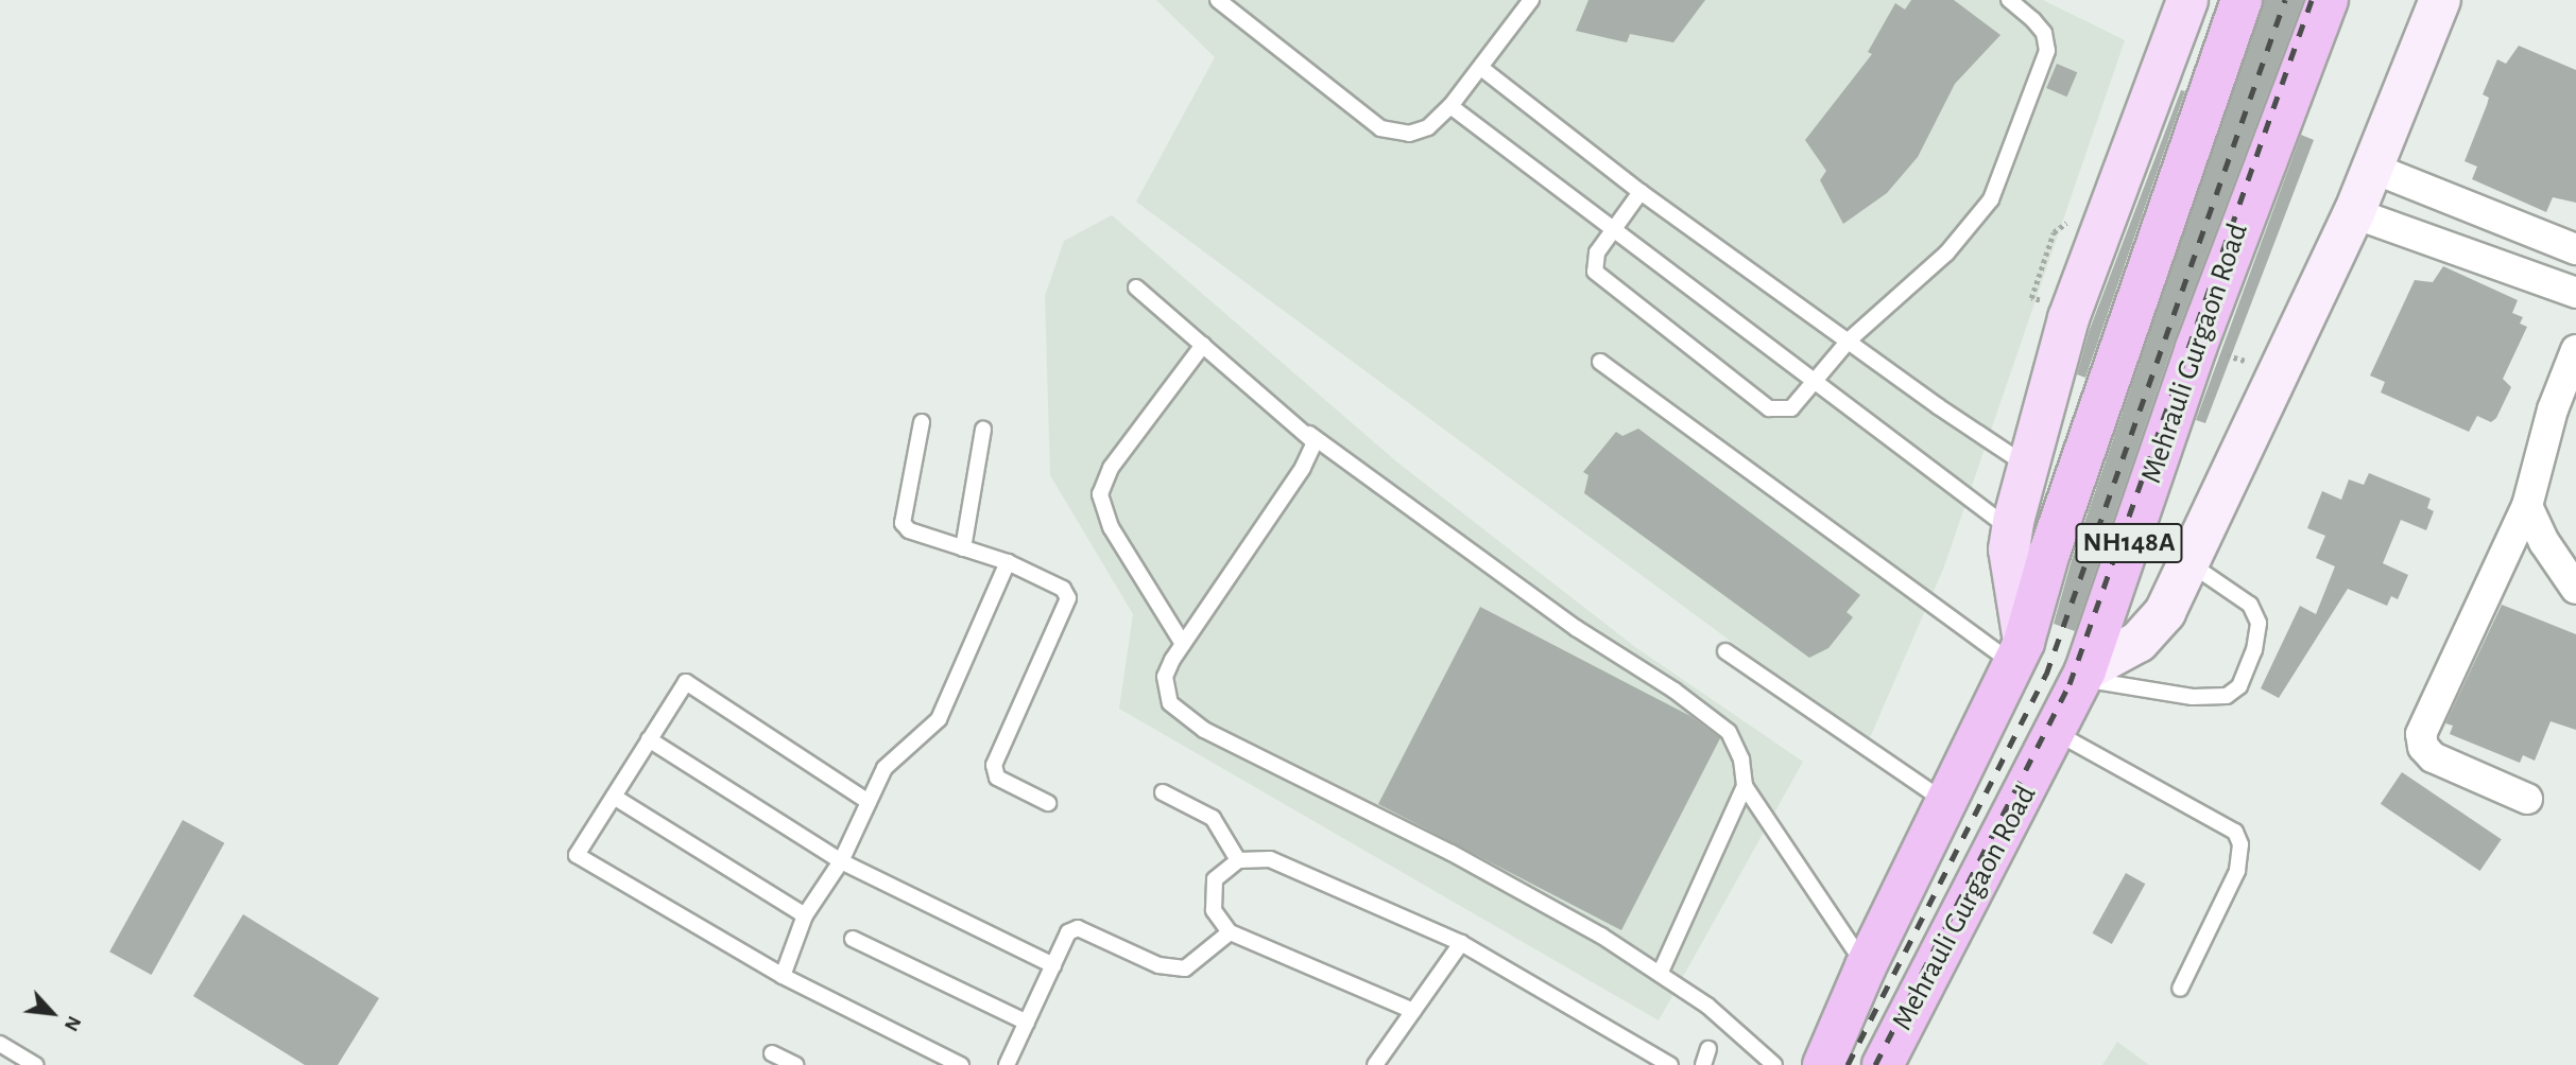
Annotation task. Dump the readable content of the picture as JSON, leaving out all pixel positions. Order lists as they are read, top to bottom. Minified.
{"streets":{"highway":["Mehrauli Gurgaon Road","NH148A"]},"north":"bottom right"}
